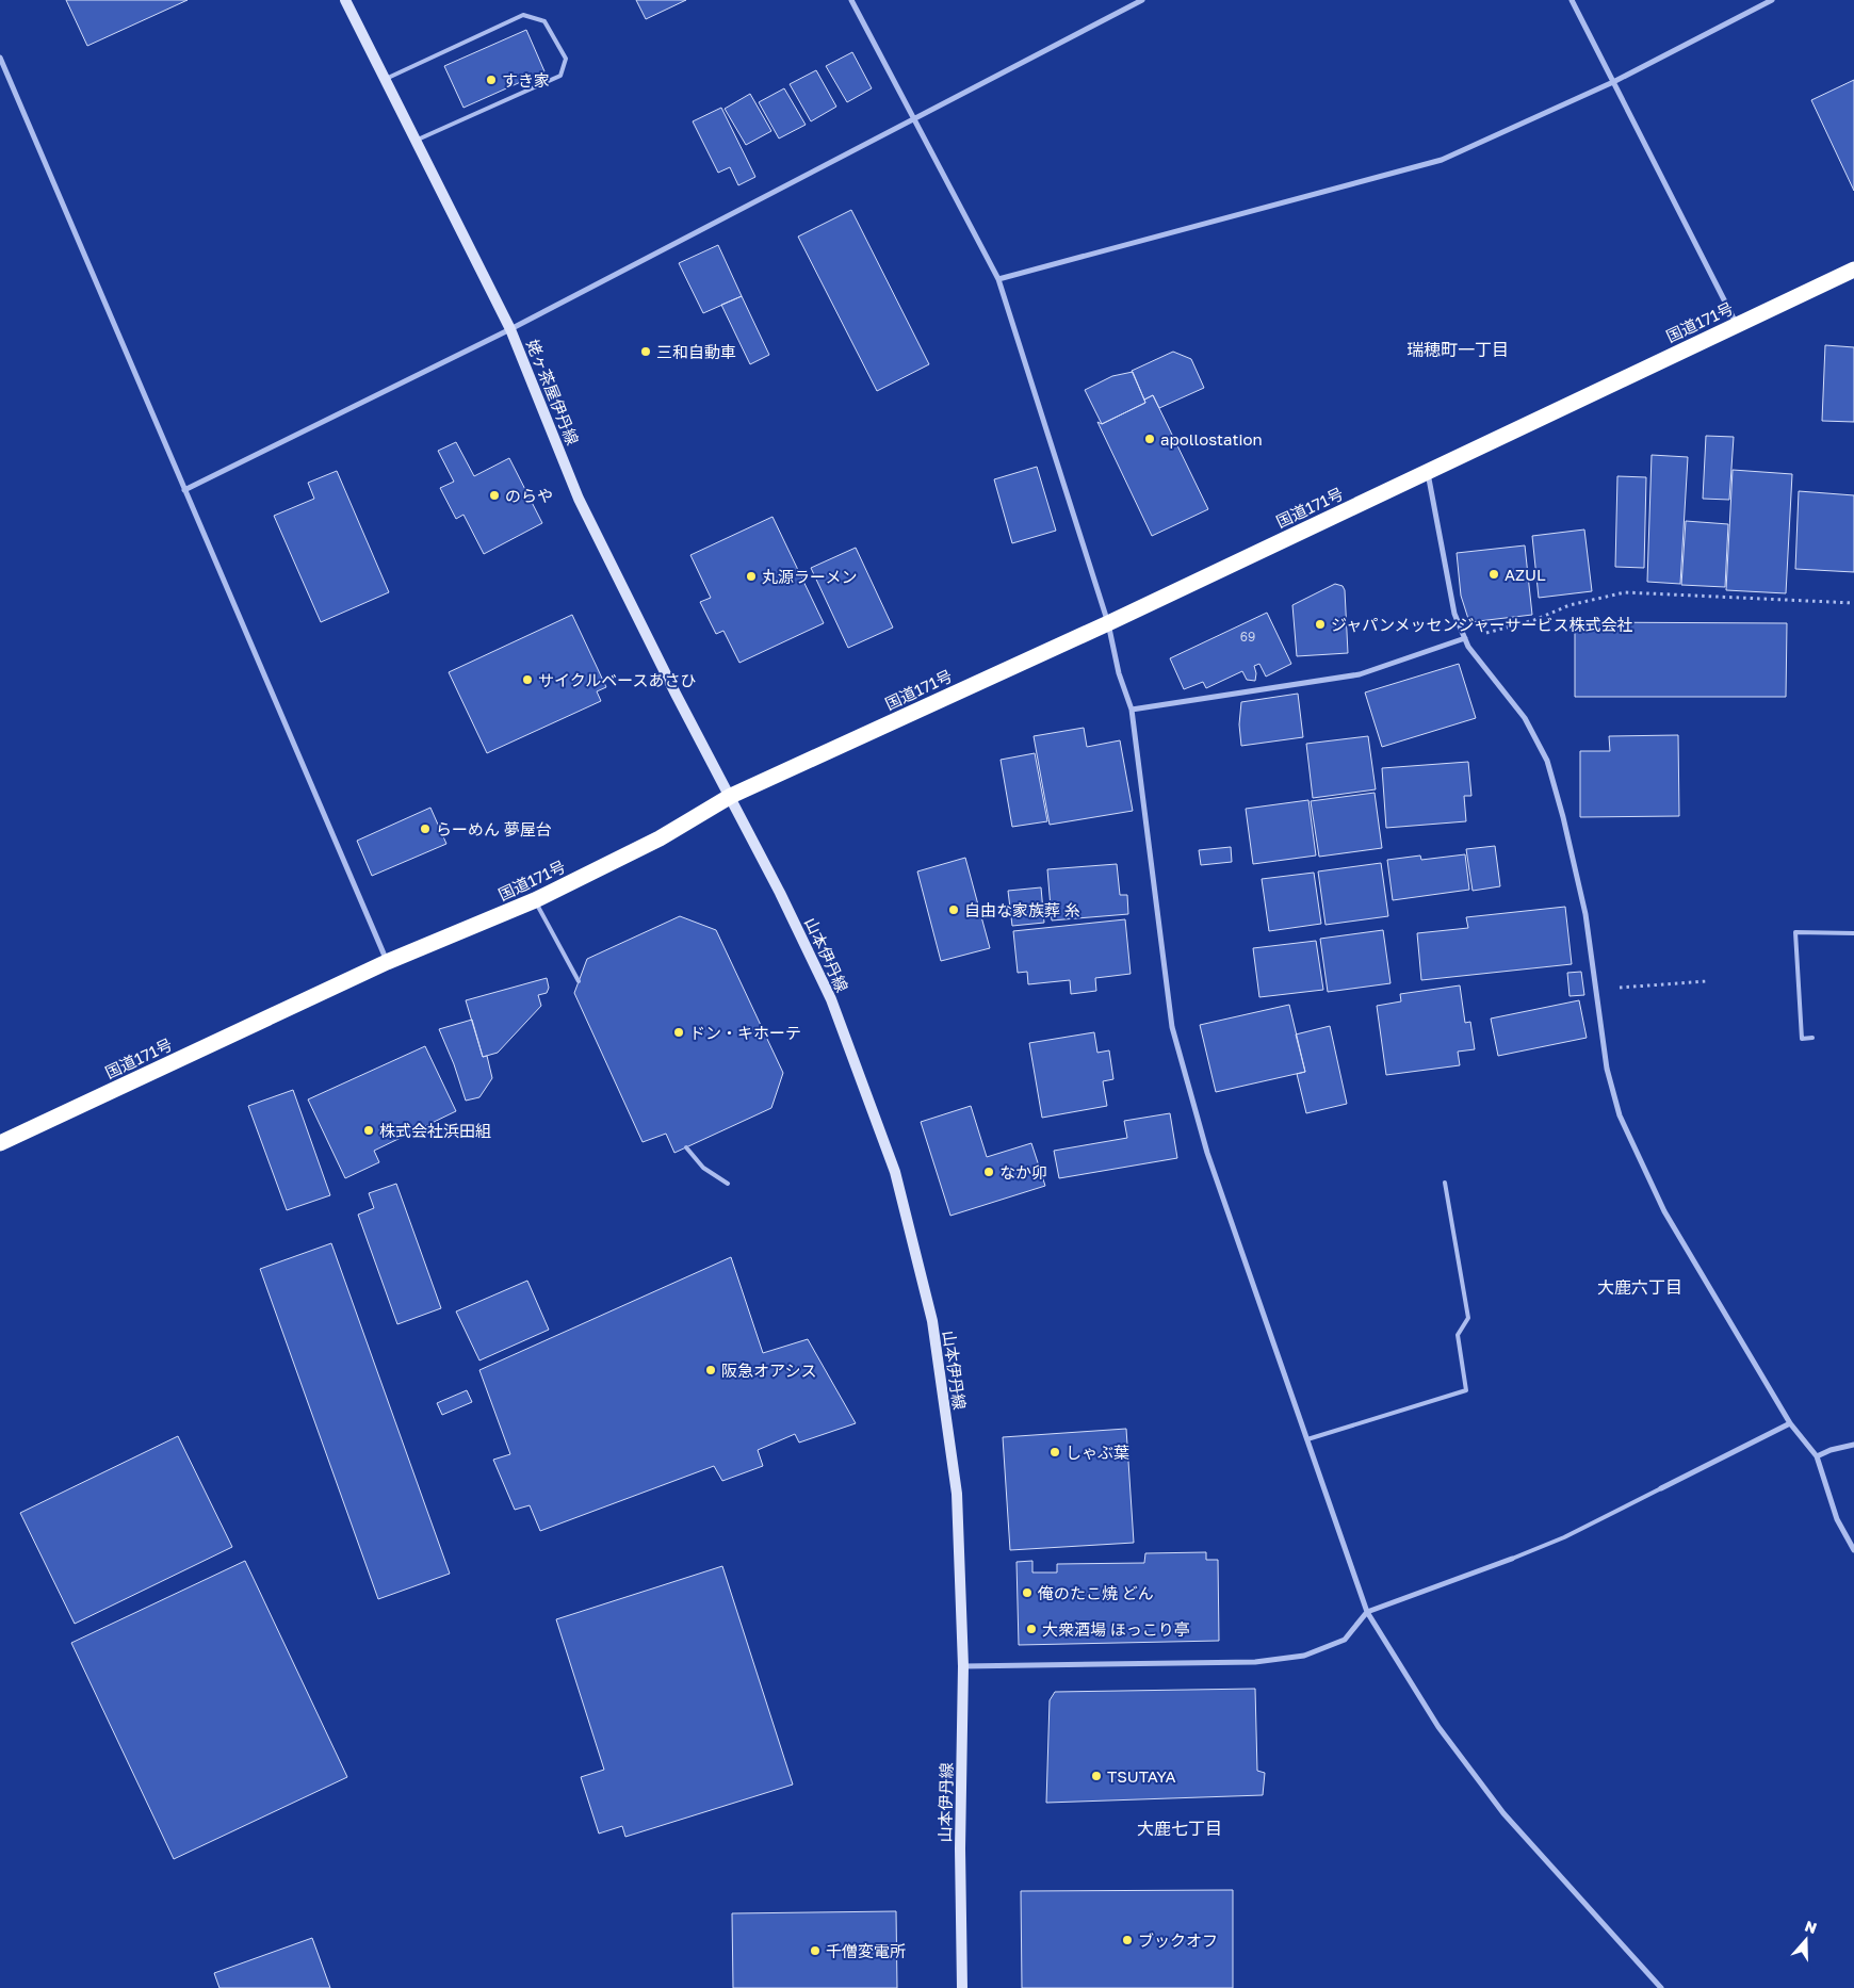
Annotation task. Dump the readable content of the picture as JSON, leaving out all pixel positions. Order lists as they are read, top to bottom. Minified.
{"streets":{"highway":["国道171号"],"main road":["姥ヶ茶屋伊丹線","山本伊丹線"]},"crossings":[["国道171号","姥ヶ茶屋伊丹線"],["国道171号","山本伊丹線"],["姥ヶ茶屋伊丹線","山本伊丹線"]],"districts":["瑞穂町一丁目","大鹿六丁目","大鹿七丁目"],"places":["すき家","三和自動車","apollostation","のらや","AZUL","丸源ラーメン","ジャパンメッセンジャーサービス株式会社","サイクルベースあさひ","らーめん 夢屋台","自由な家族葬 糸","ドン・キホーテ","株式会社浜田組","なか卯","阪急オアシス","しゃぶ葉","俺のたこ焼 どん","大衆酒場 ほっこり亭","TSUTAYA","ブックオフ","千僧変電所"],"house_numbers":["69"],"north":"top"}
